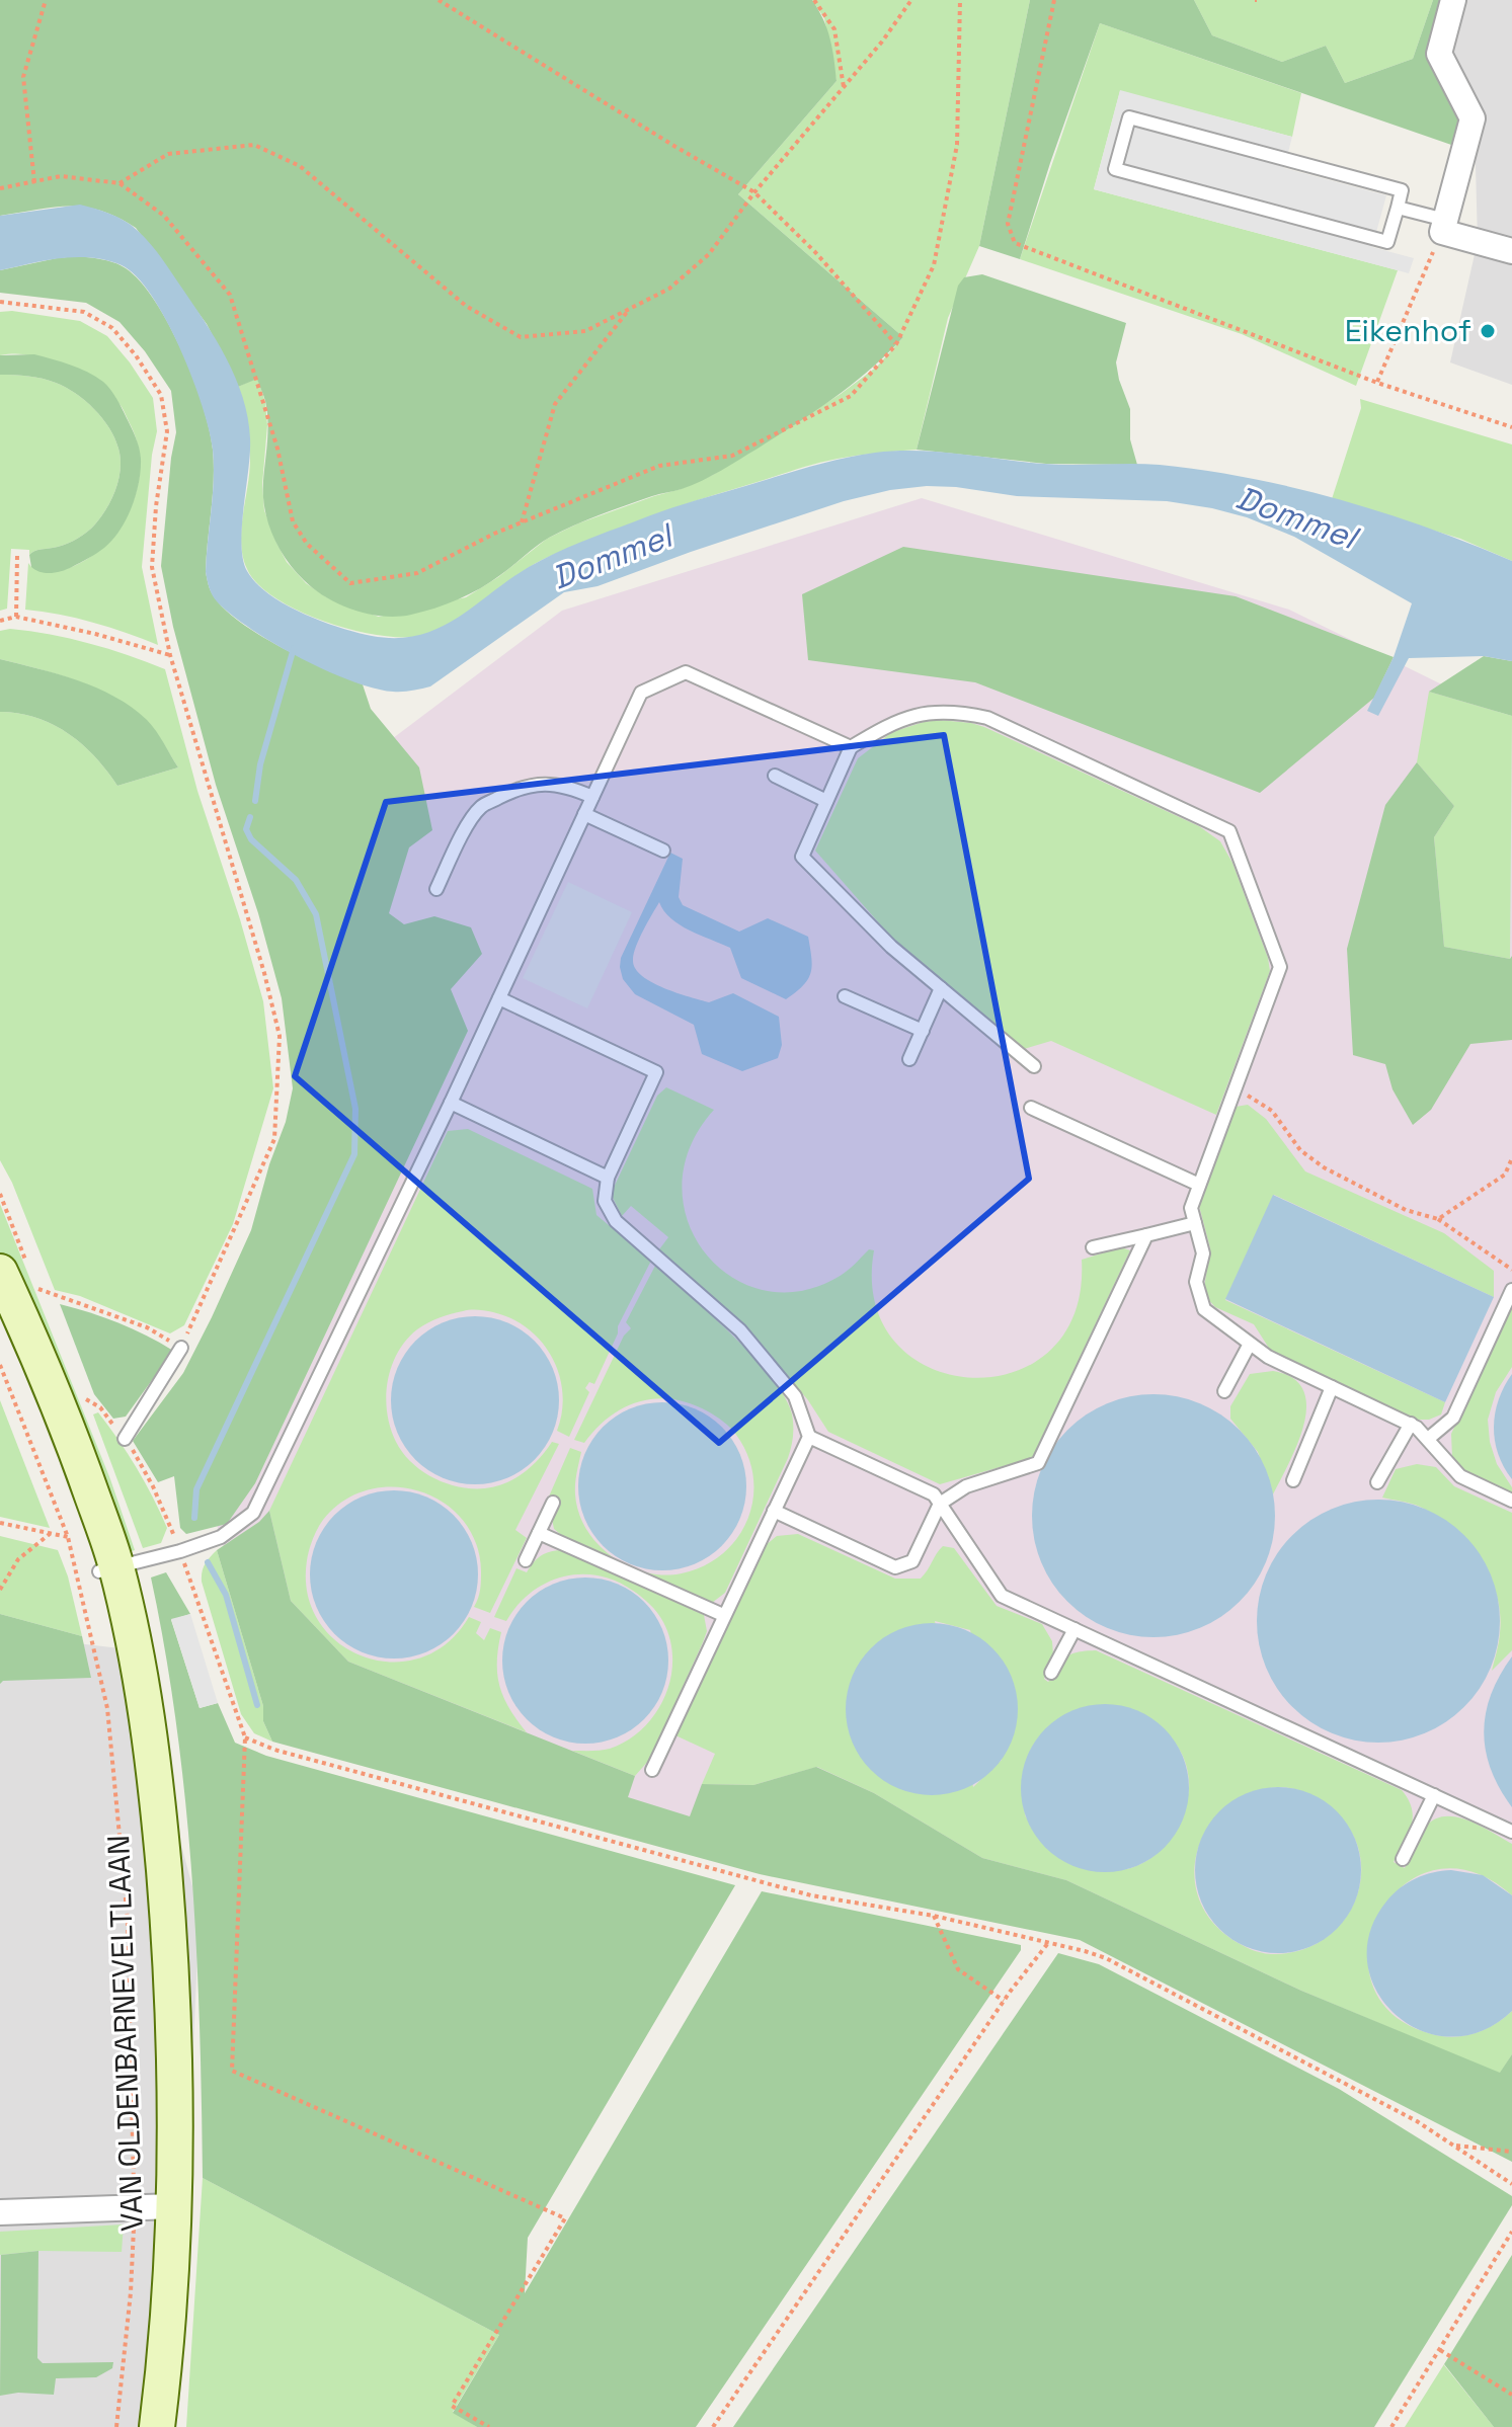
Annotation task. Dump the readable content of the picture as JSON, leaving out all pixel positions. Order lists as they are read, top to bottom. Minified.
{"streets":{"main road":["VAN OLDENBARNEVELTLAAN"]},"water":["Dommel"],"places":["Eikenhof"]}
